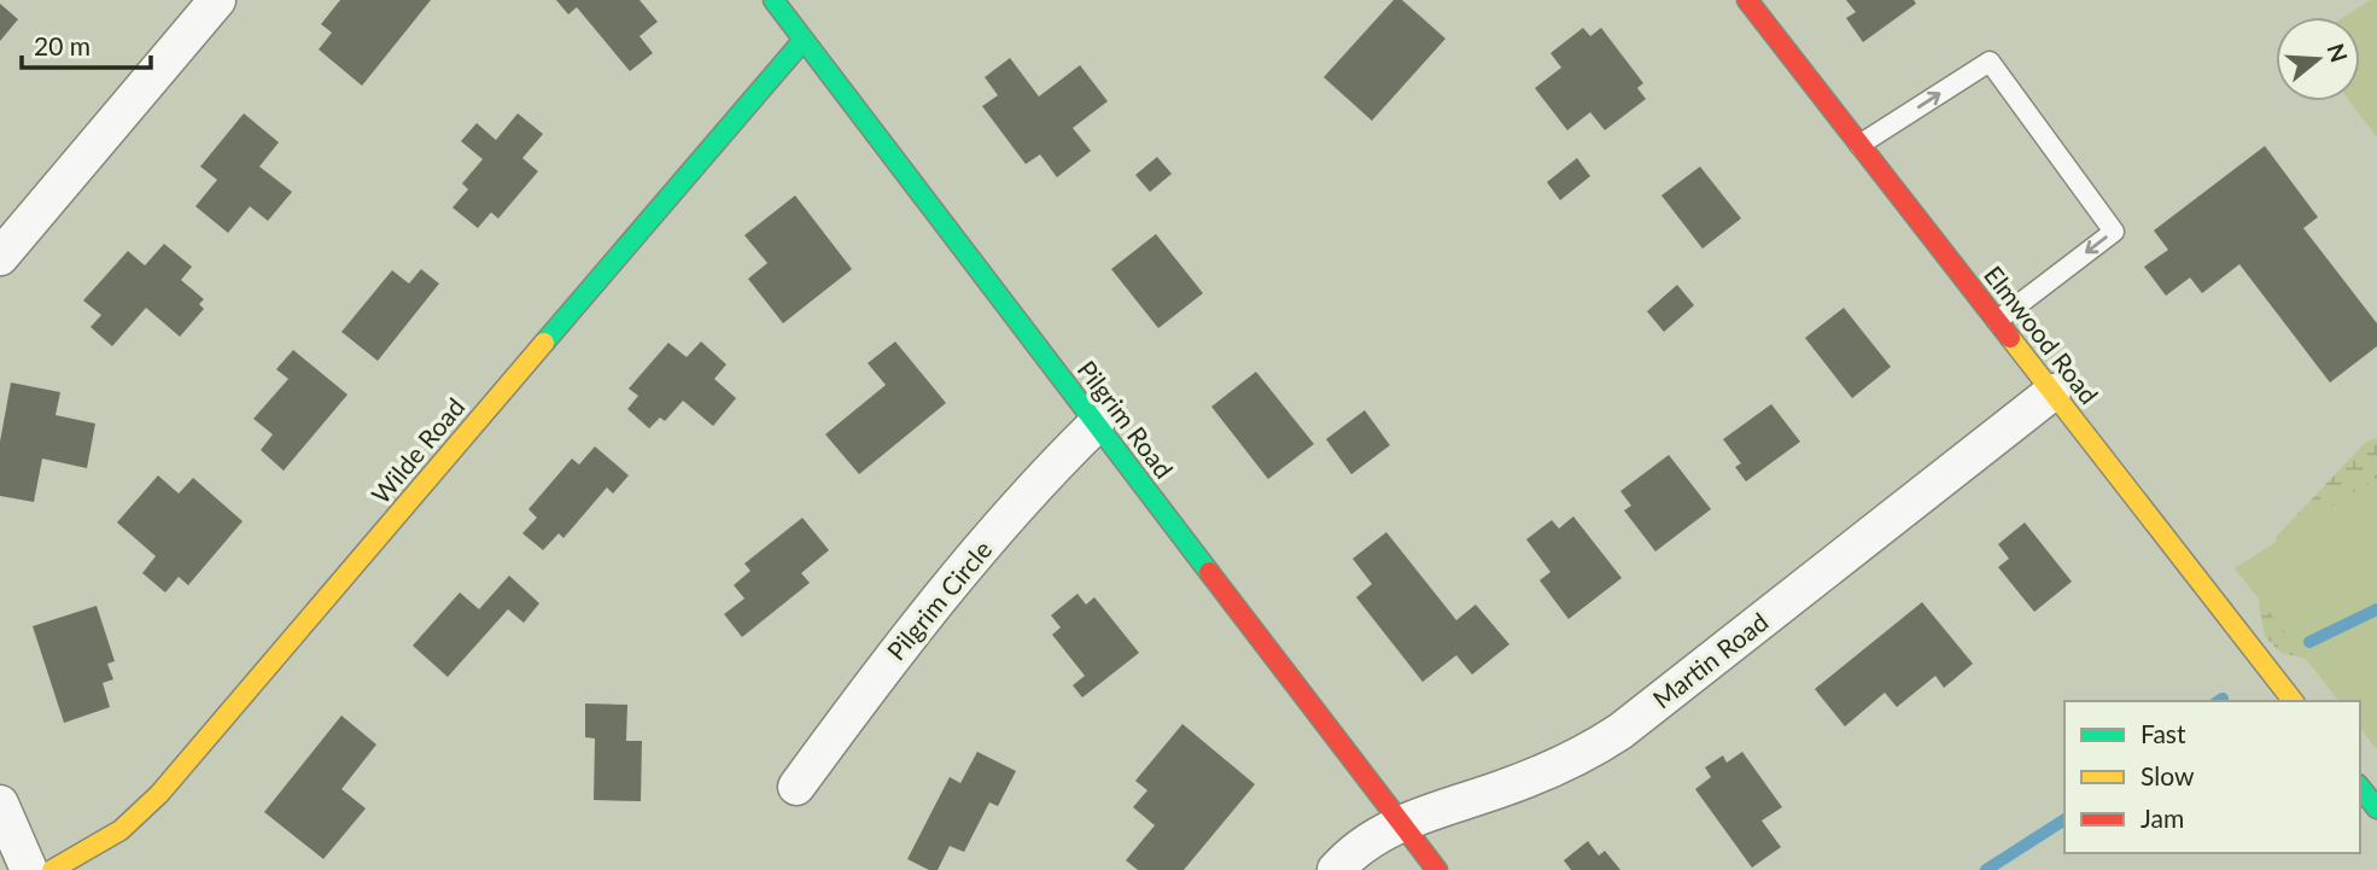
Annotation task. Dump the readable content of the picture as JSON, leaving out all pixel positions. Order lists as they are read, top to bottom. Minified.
{"streets":{"street":["Elmwood Road","Pilgrim Road","Wilde Road","Pilgrim Circle","Martin Road"]},"crossings":[["Elmwood Road","Martin Road"],["Pilgrim Road","Wilde Road"],["Pilgrim Road","Pilgrim Circle"],["Pilgrim Road","Martin Road"]],"legend":["Fast","Slow","Jam"],"scale_bar":"20 m","north":"right"}
